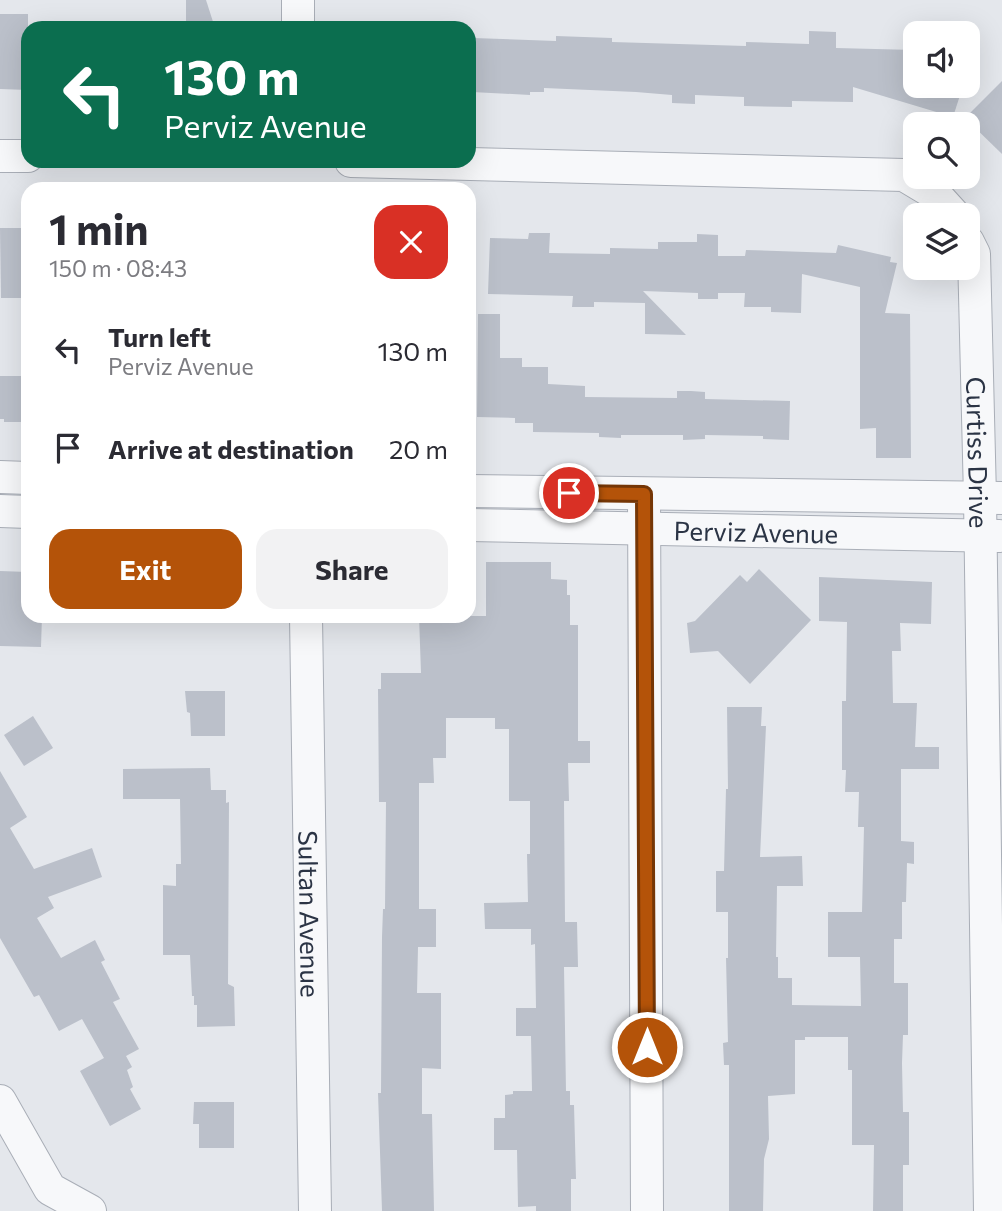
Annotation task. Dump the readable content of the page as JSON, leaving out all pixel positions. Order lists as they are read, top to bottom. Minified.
{"streets":{"street":["Curtiss Drive","Perviz Avenue","Sultan Avenue"]},"crossings":[["Curtiss Drive","Perviz Avenue"]],"page":{"turn":["130 m","Perviz Avenue"],"heading":["1 min","150 m · 08:43"],"list":[{"name":"Turn left","note":"Perviz Avenue","value":"130 m"},{"name":"Arrive at destination","value":"20 m"}],"buttons":["Exit","Share"]}}
